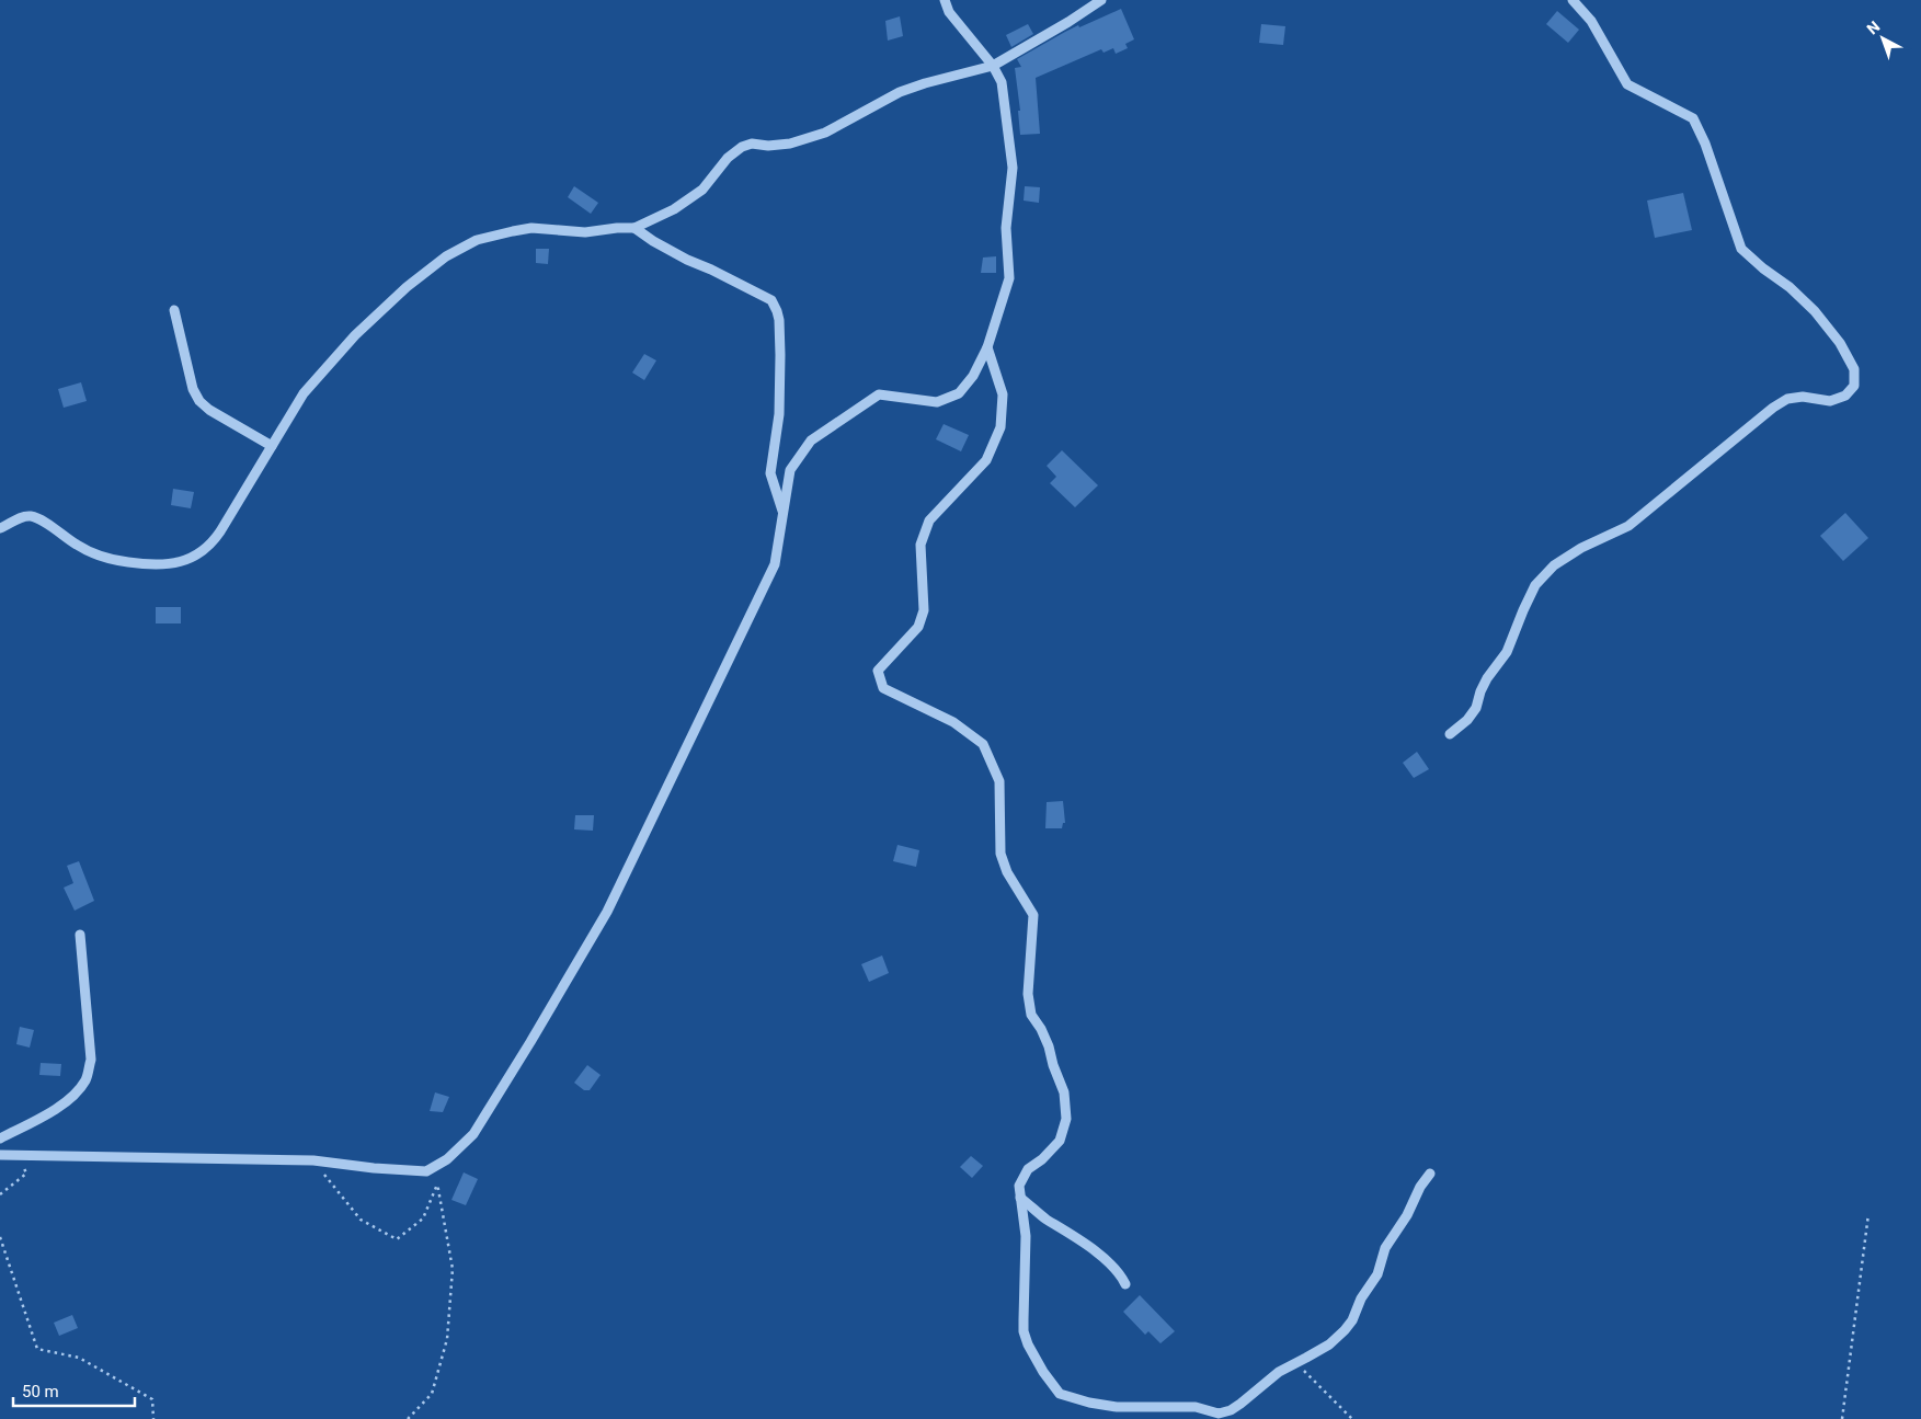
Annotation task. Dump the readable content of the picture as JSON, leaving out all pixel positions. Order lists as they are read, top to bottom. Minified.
{"scale_bar":"50 m","north":"top left"}
